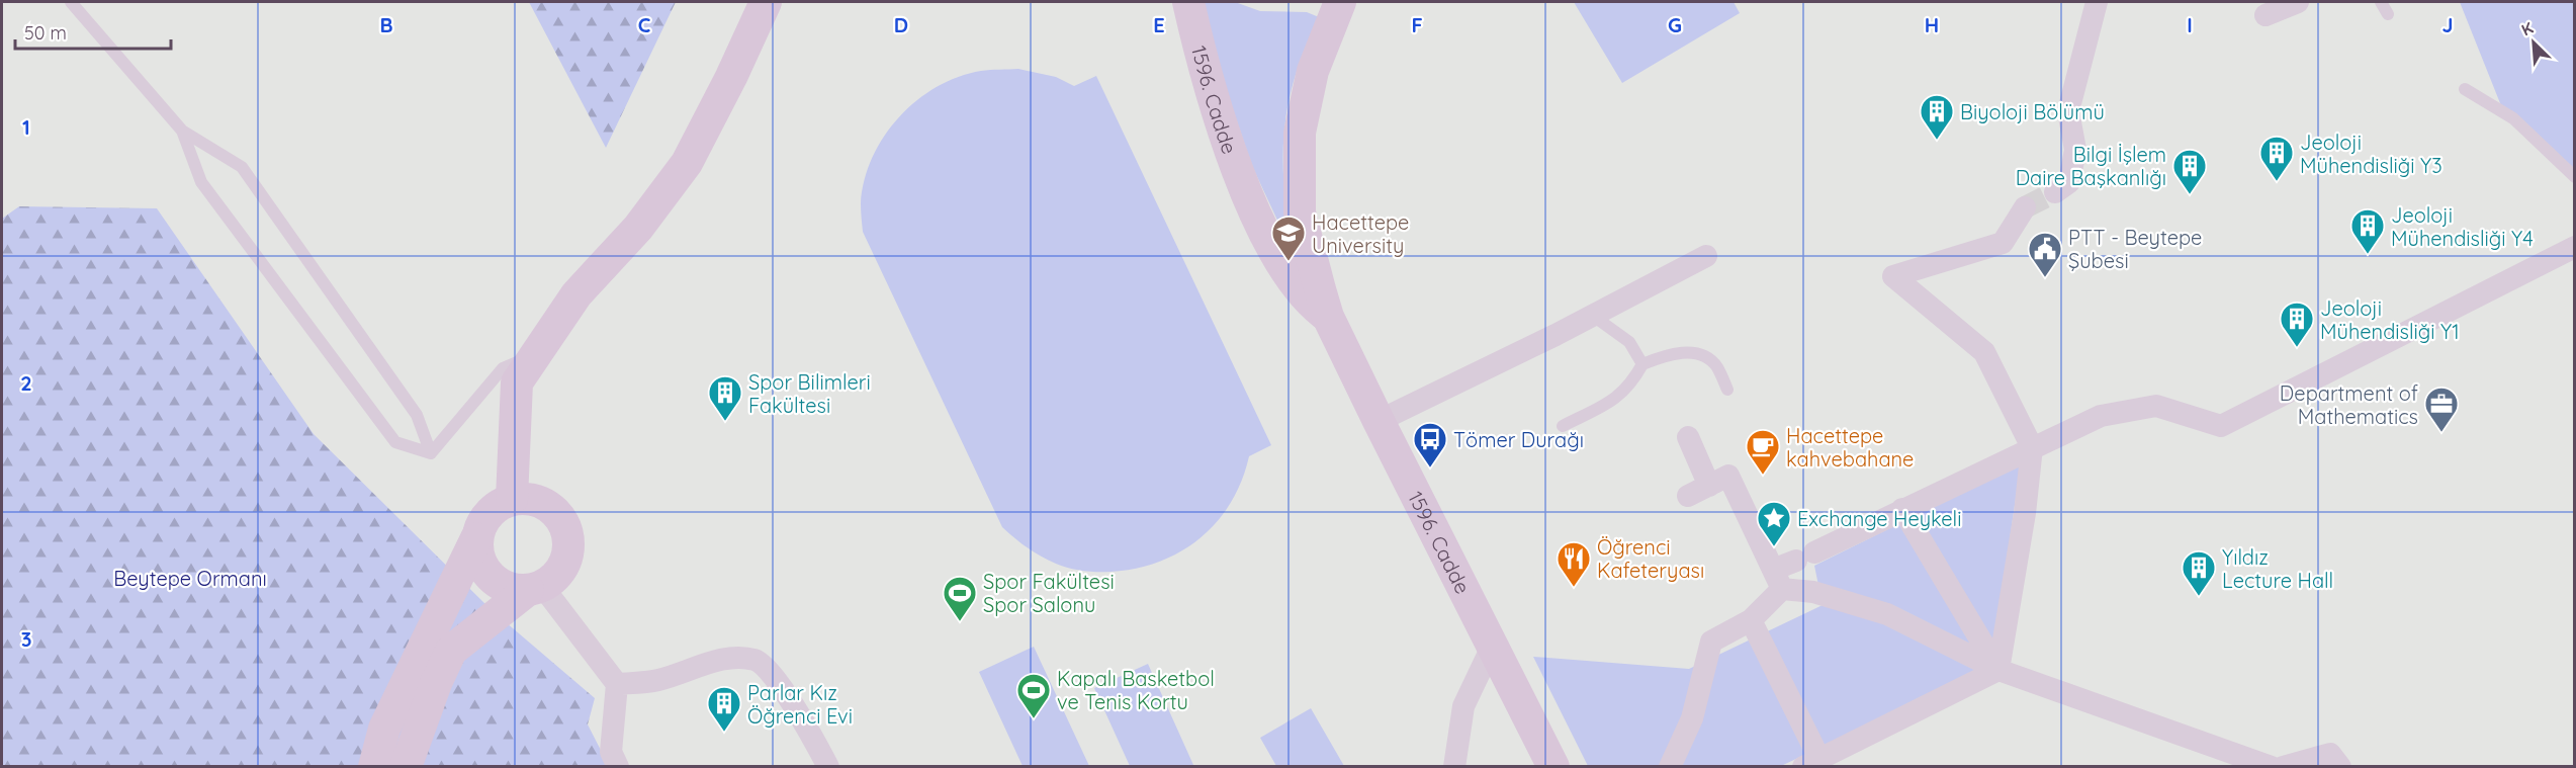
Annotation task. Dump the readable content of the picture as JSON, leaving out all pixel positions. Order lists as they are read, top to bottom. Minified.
{"streets":{"main road":["1596. Cadde"]},"parks":["Beytepe Ormanı"],"places":{"building":["Biyoloji Bölümü","Jeoloji Mühendisliği Y3","Bilgi İşlem Daire Başkanlığı","Jeoloji Mühendisliği Y4","Jeoloji Mühendisliği Y1","Spor Bilimleri Fakültesi","Yıldız Lecture Hall","Parlar Kız Öğrenci Evi"],"school or university":["Hacettepe University"],"public building":["PTT - Beytepe Şubesi"],"office":["Department of Mathematics"],"bus stop":["Tömer Durağı"],"cafe":["Hacettepe kahvebahane"],"place":["Exchange Heykeli"],"restaurant":["Öğrenci Kafeteryası"],"sports":["Spor Fakültesi Spor Salonu","Kapalı Basketbol ve Tenis Kortu"]},"scale_bar":"50 m","north":"top left","grid":{"columns":["B","C","D","E","F","G","H","I","J"],"rows":["1","2","3"]}}
